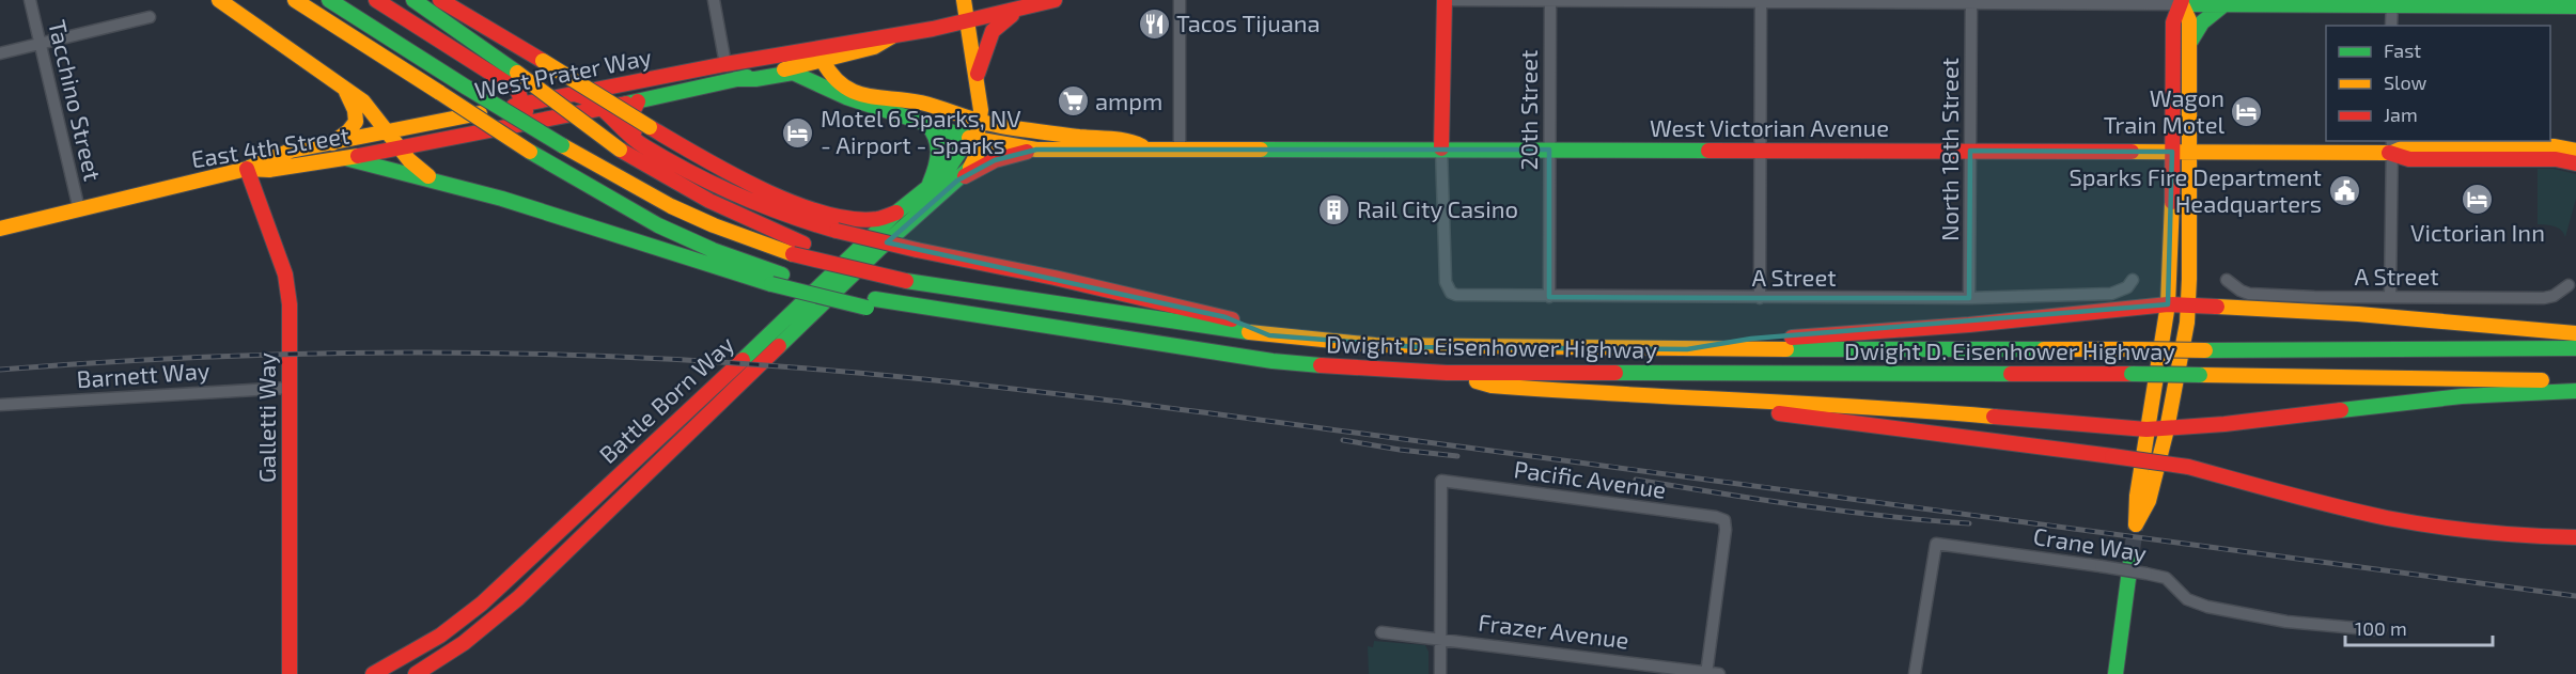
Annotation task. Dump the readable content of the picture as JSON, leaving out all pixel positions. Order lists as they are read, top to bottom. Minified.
{"streets":{"main road":["West Prater Way","West Victorian Avenue","East 4th Street","Dwight D. Eisenhower Highway","Battle Born Way","Galletti Way"],"street":["Tacchino Street","20th Street","North 18th Street","A Street","Barnett Way","Pacific Avenue","Crane Way","Frazer Avenue"]},"crossings":[["West Prater Way","West Victorian Avenue"],["West Prater Way","East 4th Street"],["West Prater Way","Galletti Way"],["Tacchino Street","East 4th Street"],["20th Street","West Victorian Avenue"],["20th Street","A Street"],["West Victorian Avenue","North 18th Street"],["West Victorian Avenue","A Street"],["West Victorian Avenue","Battle Born Way"],["East 4th Street","Galletti Way"],["North 18th Street","A Street"],["Barnett Way","Galletti Way"],["Pacific Avenue","Frazer Avenue"]],"places":{"restaurant":["Tacos Tijuana"],"supermarket":["ampm"],"hotel":["Wagon Train Motel","Motel 6 Sparks, NV - Airport - Sparks","Victorian Inn"],"public building":["Sparks Fire Department Headquarters"],"building":["Rail City Casino"]},"legend":["Fast","Slow","Jam"],"scale_bar":"100 m"}
